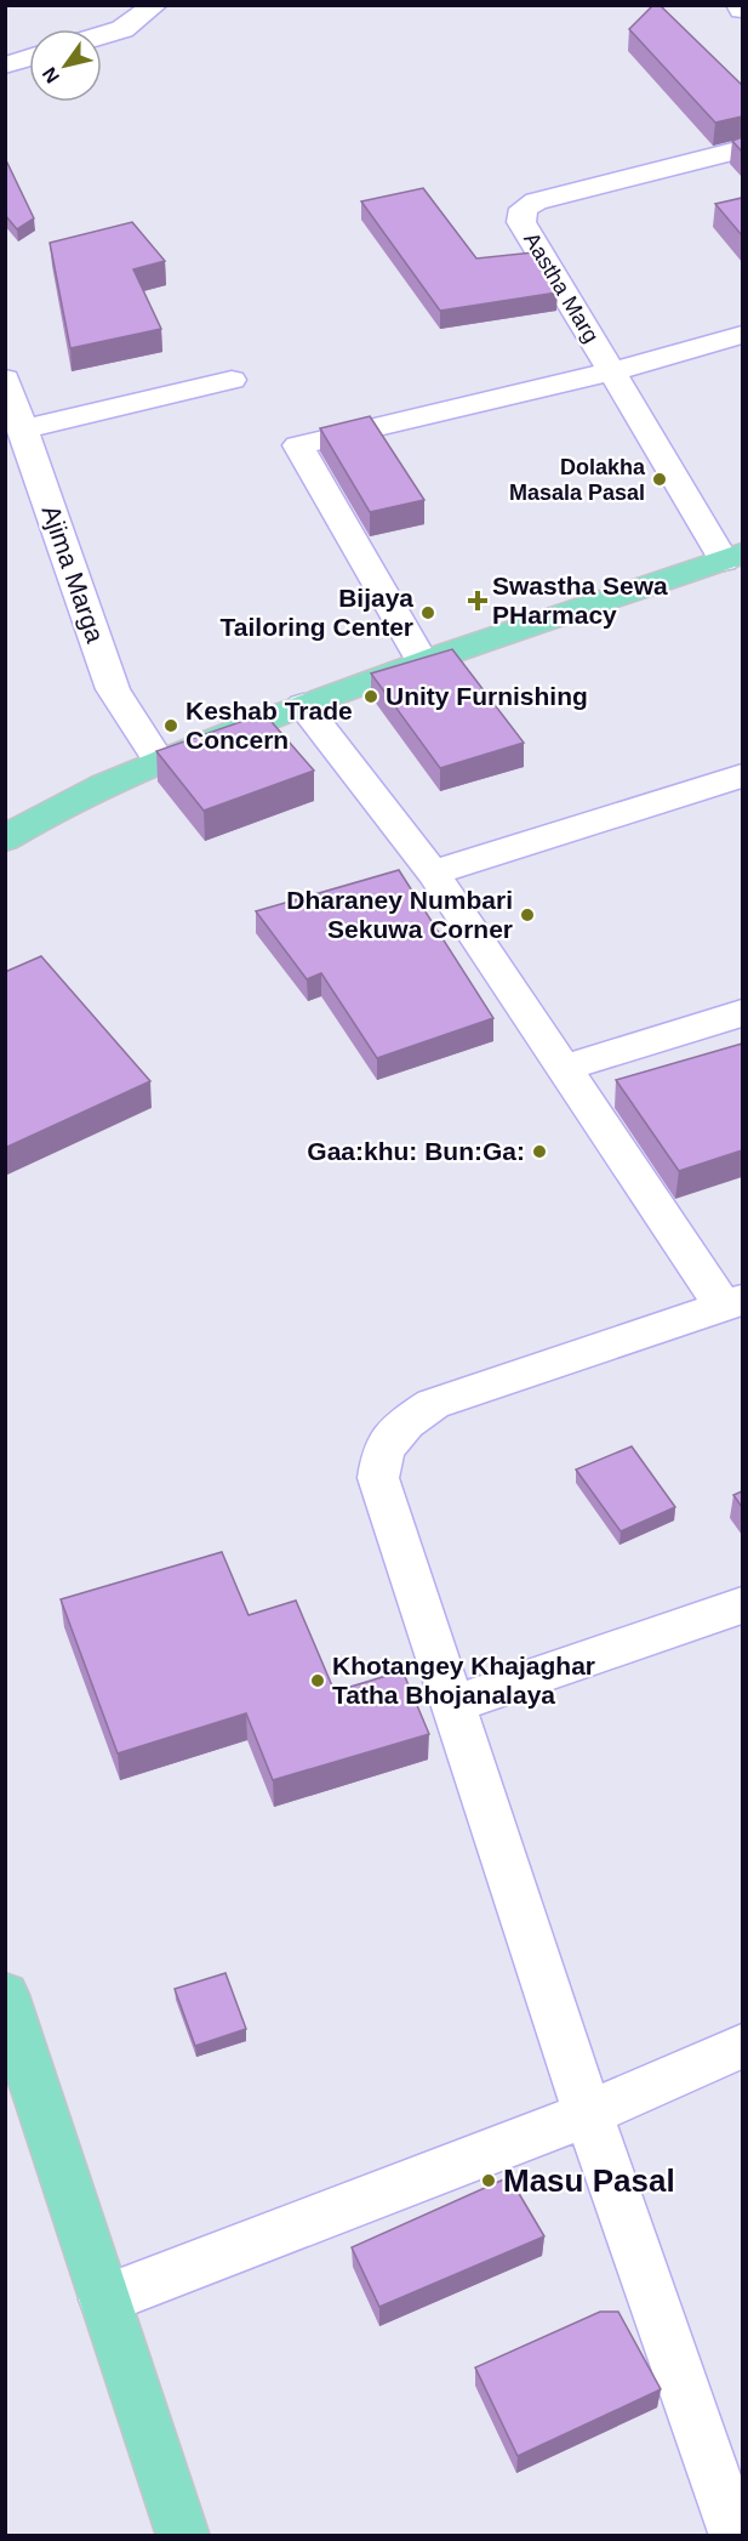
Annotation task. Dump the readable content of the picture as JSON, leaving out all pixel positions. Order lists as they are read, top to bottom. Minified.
{"streets":{"street":["Aastha Marg","Ajima Marga"]},"places":{"other":["Dolakha Masala Pasal","Bijaya Tailoring Center","Unity Furnishing","Keshab Trade Concern","Dharaney Numbari Sekuwa Corner","Gaa:khu: Bun:Ga:","Khotangey Khajaghar Tatha Bhojanalaya","Masu Pasal"],"health":["Swastha Sewa PHarmacy"]},"north":"bottom left"}
